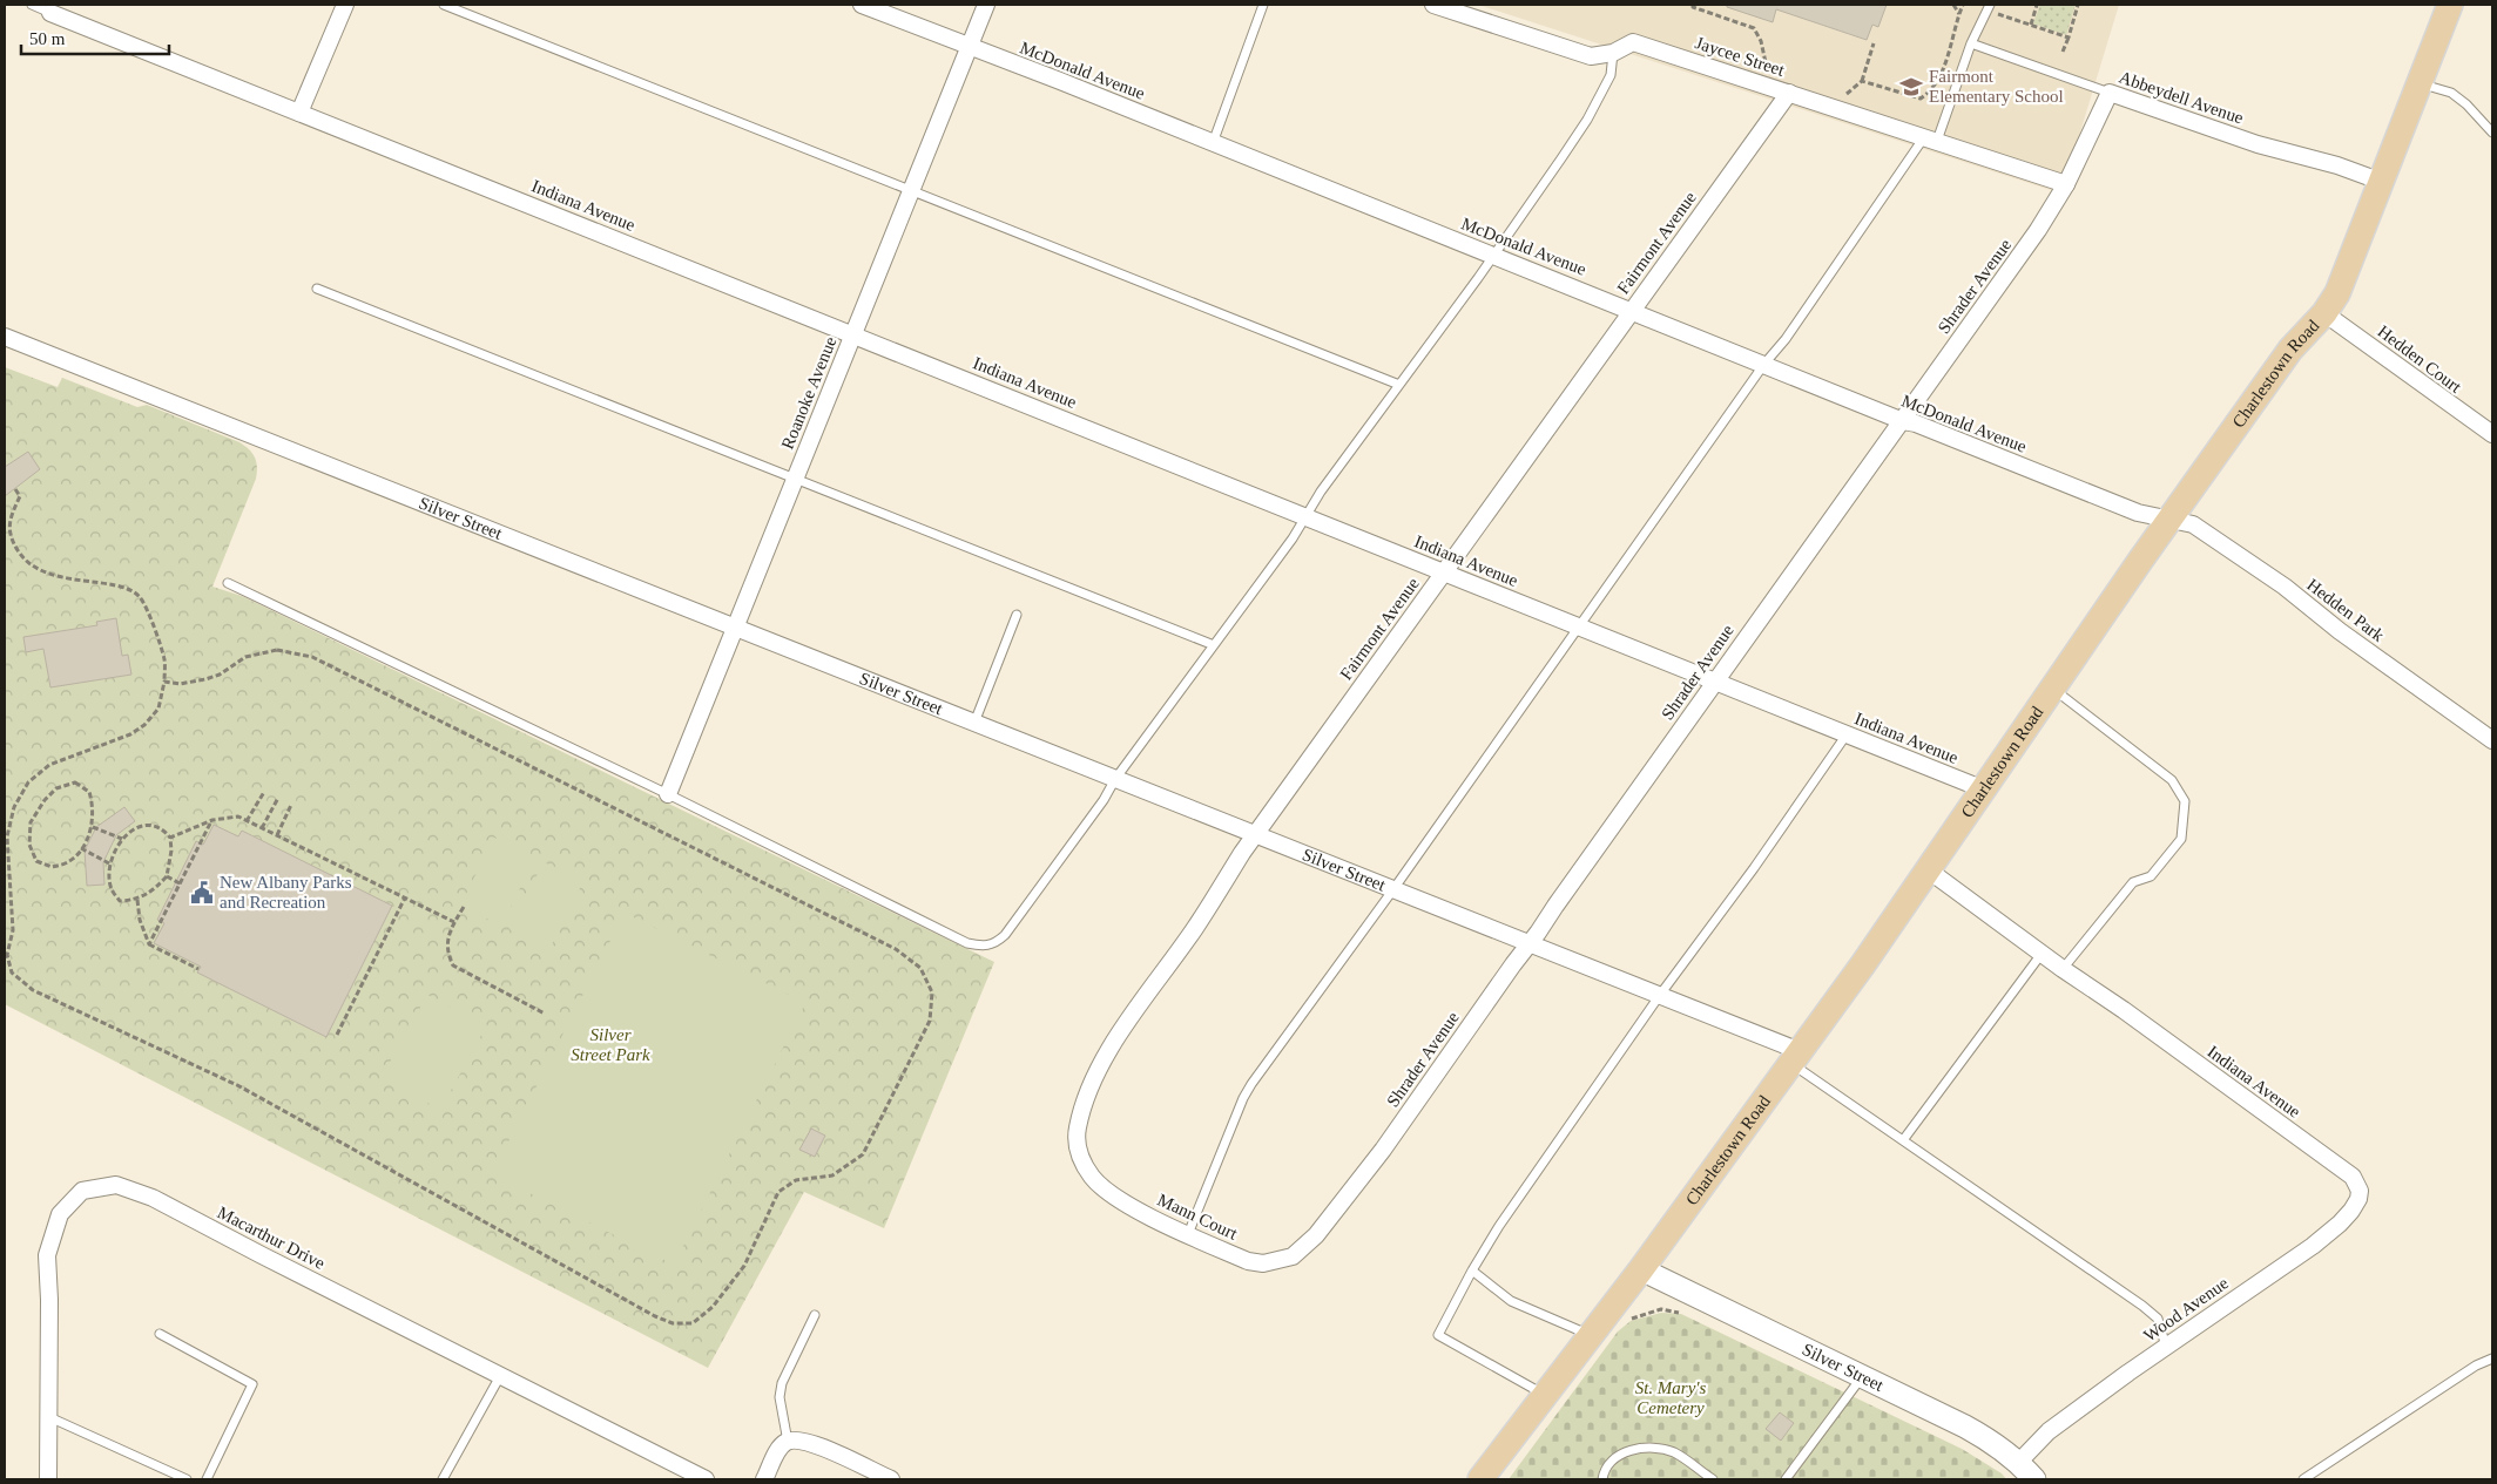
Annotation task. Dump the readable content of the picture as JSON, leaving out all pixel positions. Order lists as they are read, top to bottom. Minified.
{"streets":{"main road":["Charlestown Road","Silver Street"],"street":["Jaycee Street","McDonald Avenue","Abbeydell Avenue","Indiana Avenue","Fairmont Avenue","Shrader Avenue","Hedden Court","Roanoke Avenue","Hedden Park","Mann Court","Macarthur Drive","Wood Avenue"]},"crossings":[["Jaycee Street","Fairmont Avenue"],["Jaycee Street","Shrader Avenue"],["McDonald Avenue","Fairmont Avenue"],["McDonald Avenue","Shrader Avenue"],["McDonald Avenue","Charlestown Road"],["McDonald Avenue","Roanoke Avenue"],["McDonald Avenue","Hedden Park"],["Abbeydell Avenue","Shrader Avenue"],["Abbeydell Avenue","Charlestown Road"],["Indiana Avenue","Fairmont Avenue"],["Indiana Avenue","Shrader Avenue"],["Indiana Avenue","Charlestown Road"],["Indiana Avenue","Roanoke Avenue"],["Indiana Avenue","Wood Avenue"],["Fairmont Avenue","Silver Street"],["Fairmont Avenue","Mann Court"],["Shrader Avenue","Silver Street"],["Shrader Avenue","Mann Court"],["Hedden Court","Charlestown Road"],["Charlestown Road","Silver Street"],["Charlestown Road","Hedden Park"],["Roanoke Avenue","Silver Street"],["Silver Street","Wood Avenue"]],"parks":["Silver Street Park","St. Mary's Cemetery"],"places":{"school or university":["Fairmont Elementary School"],"public building":["New Albany Parks and Recreation"]},"scale_bar":"50 m"}
